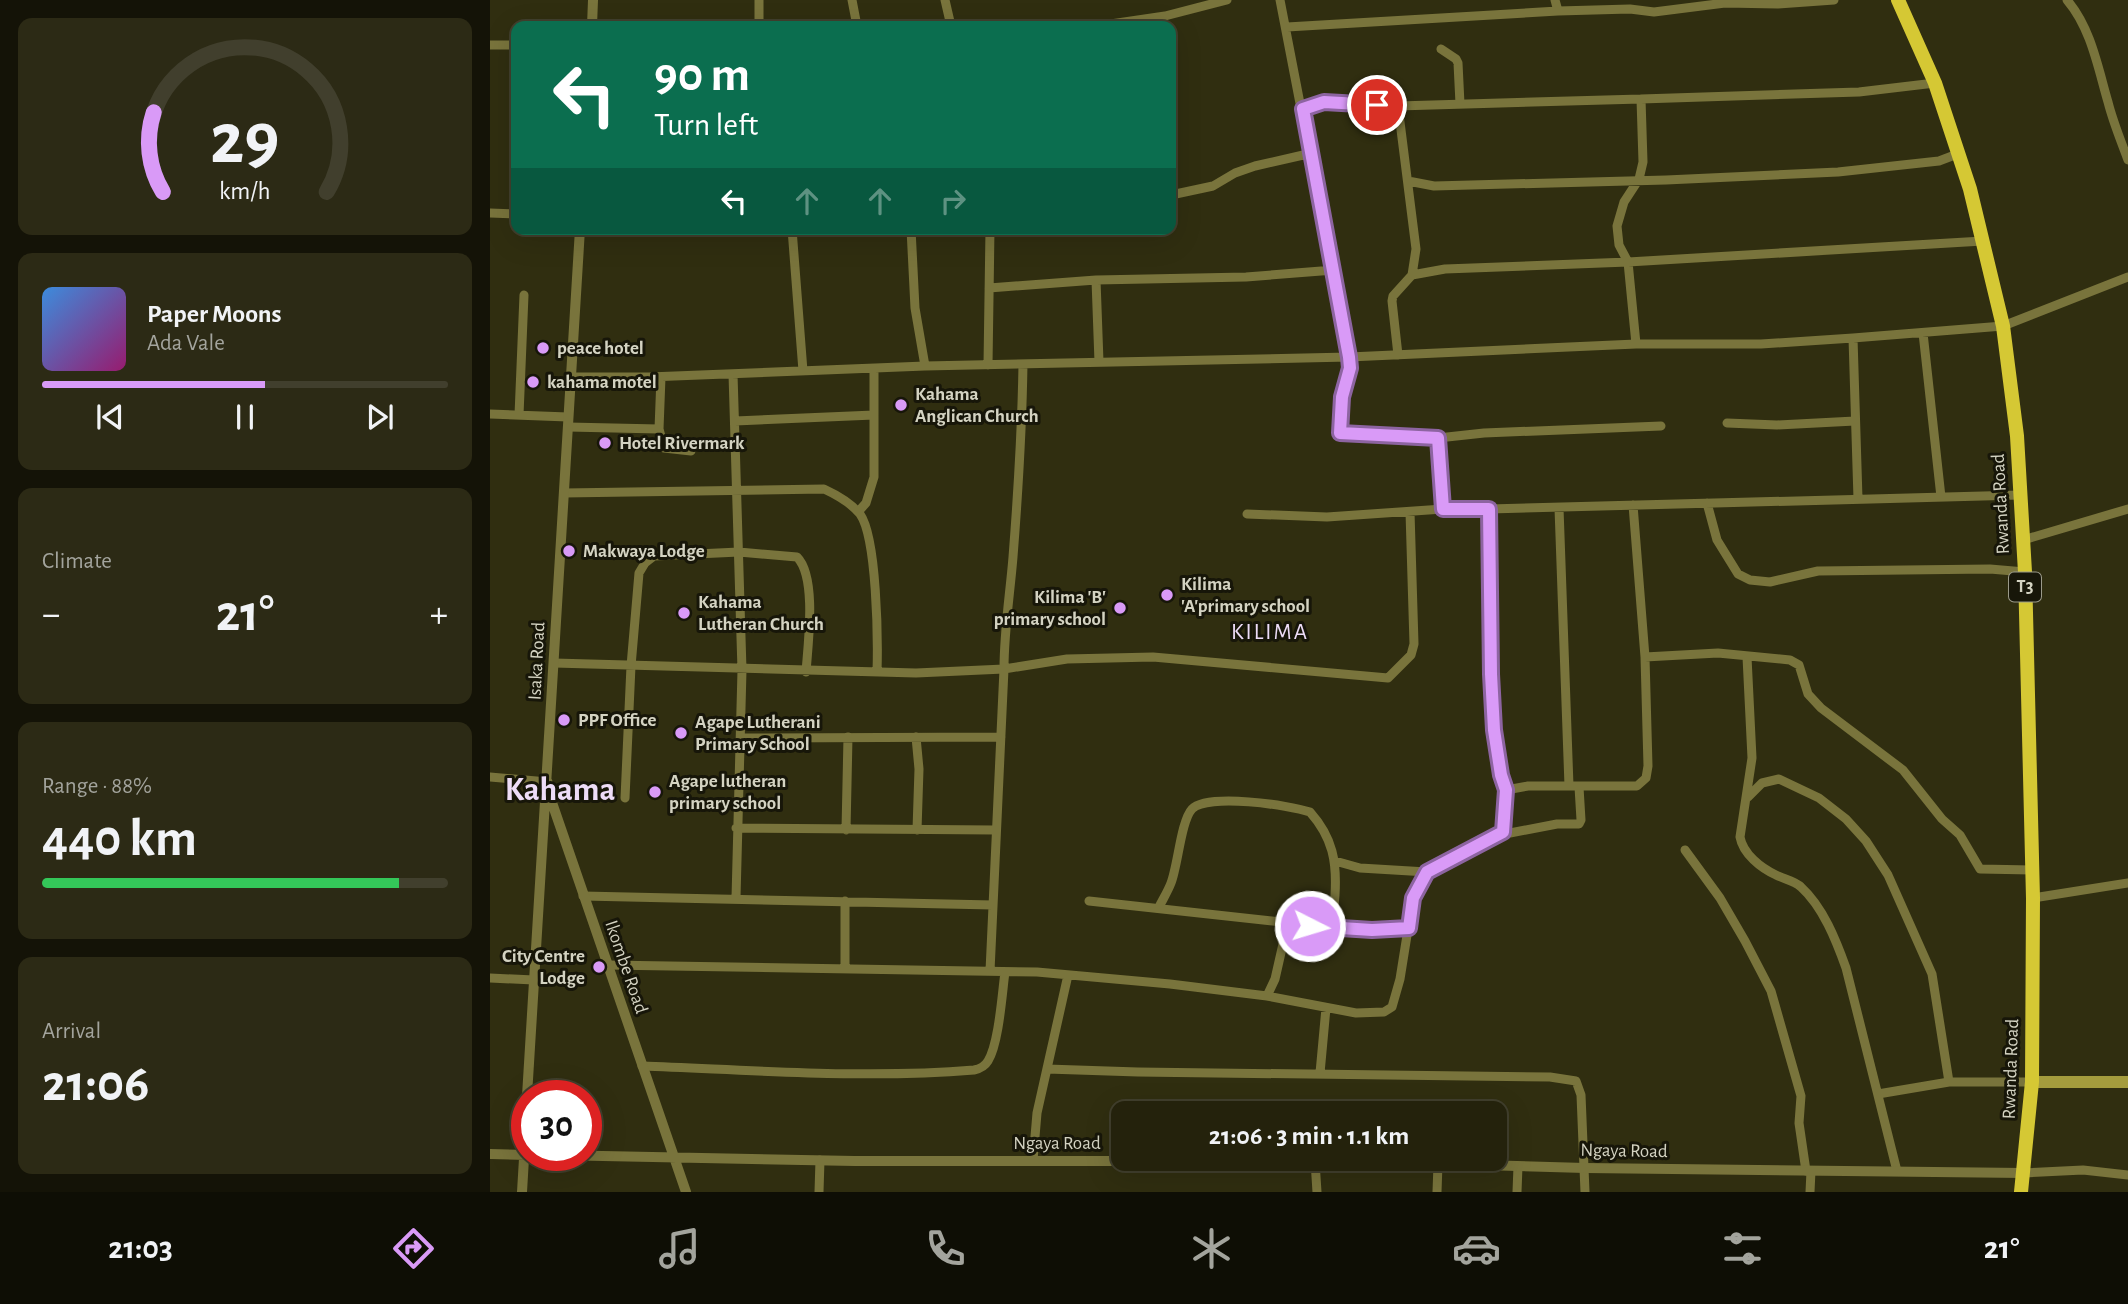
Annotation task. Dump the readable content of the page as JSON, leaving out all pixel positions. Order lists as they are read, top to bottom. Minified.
{"streets":{"highway":["Rwanda Road","T3"],"street":["Isaka Road","Ikombe Road","Ngaya Road"]},"crossings":[["Rwanda Road","Ngaya Road"],["Isaka Road","Ikombe Road"],["Ikombe Road","Ngaya Road"]],"districts":["KILIMA","Kahama"],"places":["peace hotel","kahama motel","Kahama Anglican Church","Hotel Rivermark","Makwaya Lodge","Kilima 'A'primary school","Kilima 'B' primary school","Kahama Lutheran Church","PPF Office","Agape Lutherani Primary School","Agape lutheran primary school","City Centre Lodge"],"page":{"turn":["90 m","Turn left"],"song":["Paper Moons","Ada Vale"],"tile":["Climate",["Range · 88%","440 km"],["Arrival","21:06"]],"heat":["−","21°","+"],"limit":"30","trip":"21:06 · 3 min · 1.1 km","tabs":["21:03","21°"],"gauge":["29","km/h"]}}
